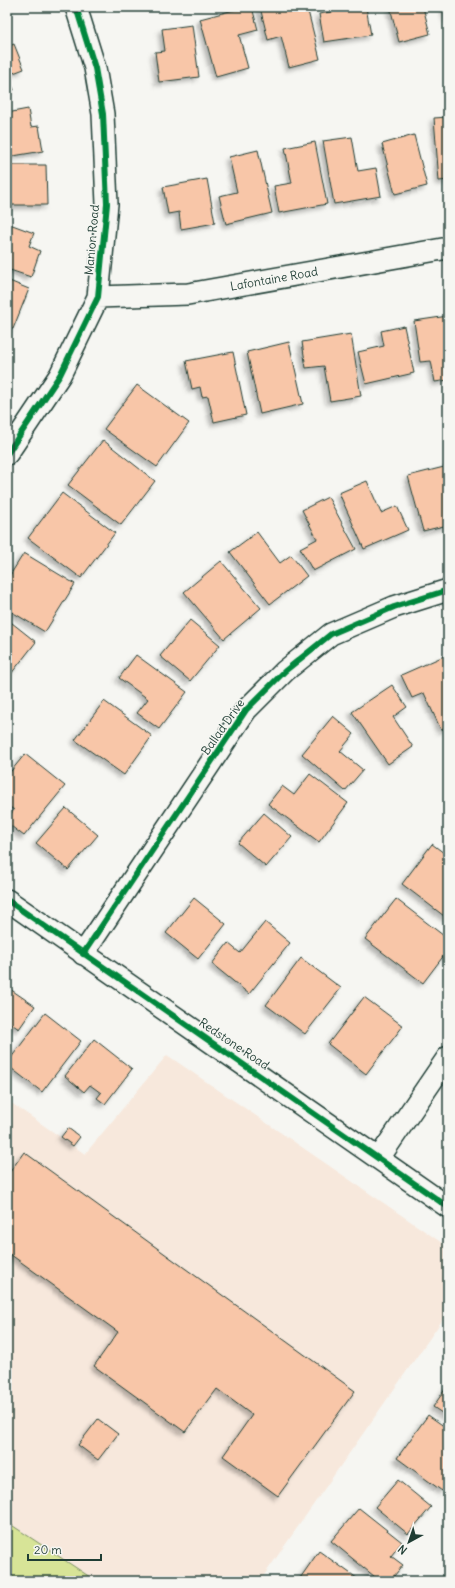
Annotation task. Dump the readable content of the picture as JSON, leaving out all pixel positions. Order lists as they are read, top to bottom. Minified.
{"streets":{"street":["Manion Road","Lafontaine Road","Ballad Drive","Redstone Road"]},"crossings":[["Manion Road","Lafontaine Road"],["Ballad Drive","Redstone Road"]],"scale_bar":"20 m","north":"bottom left"}
